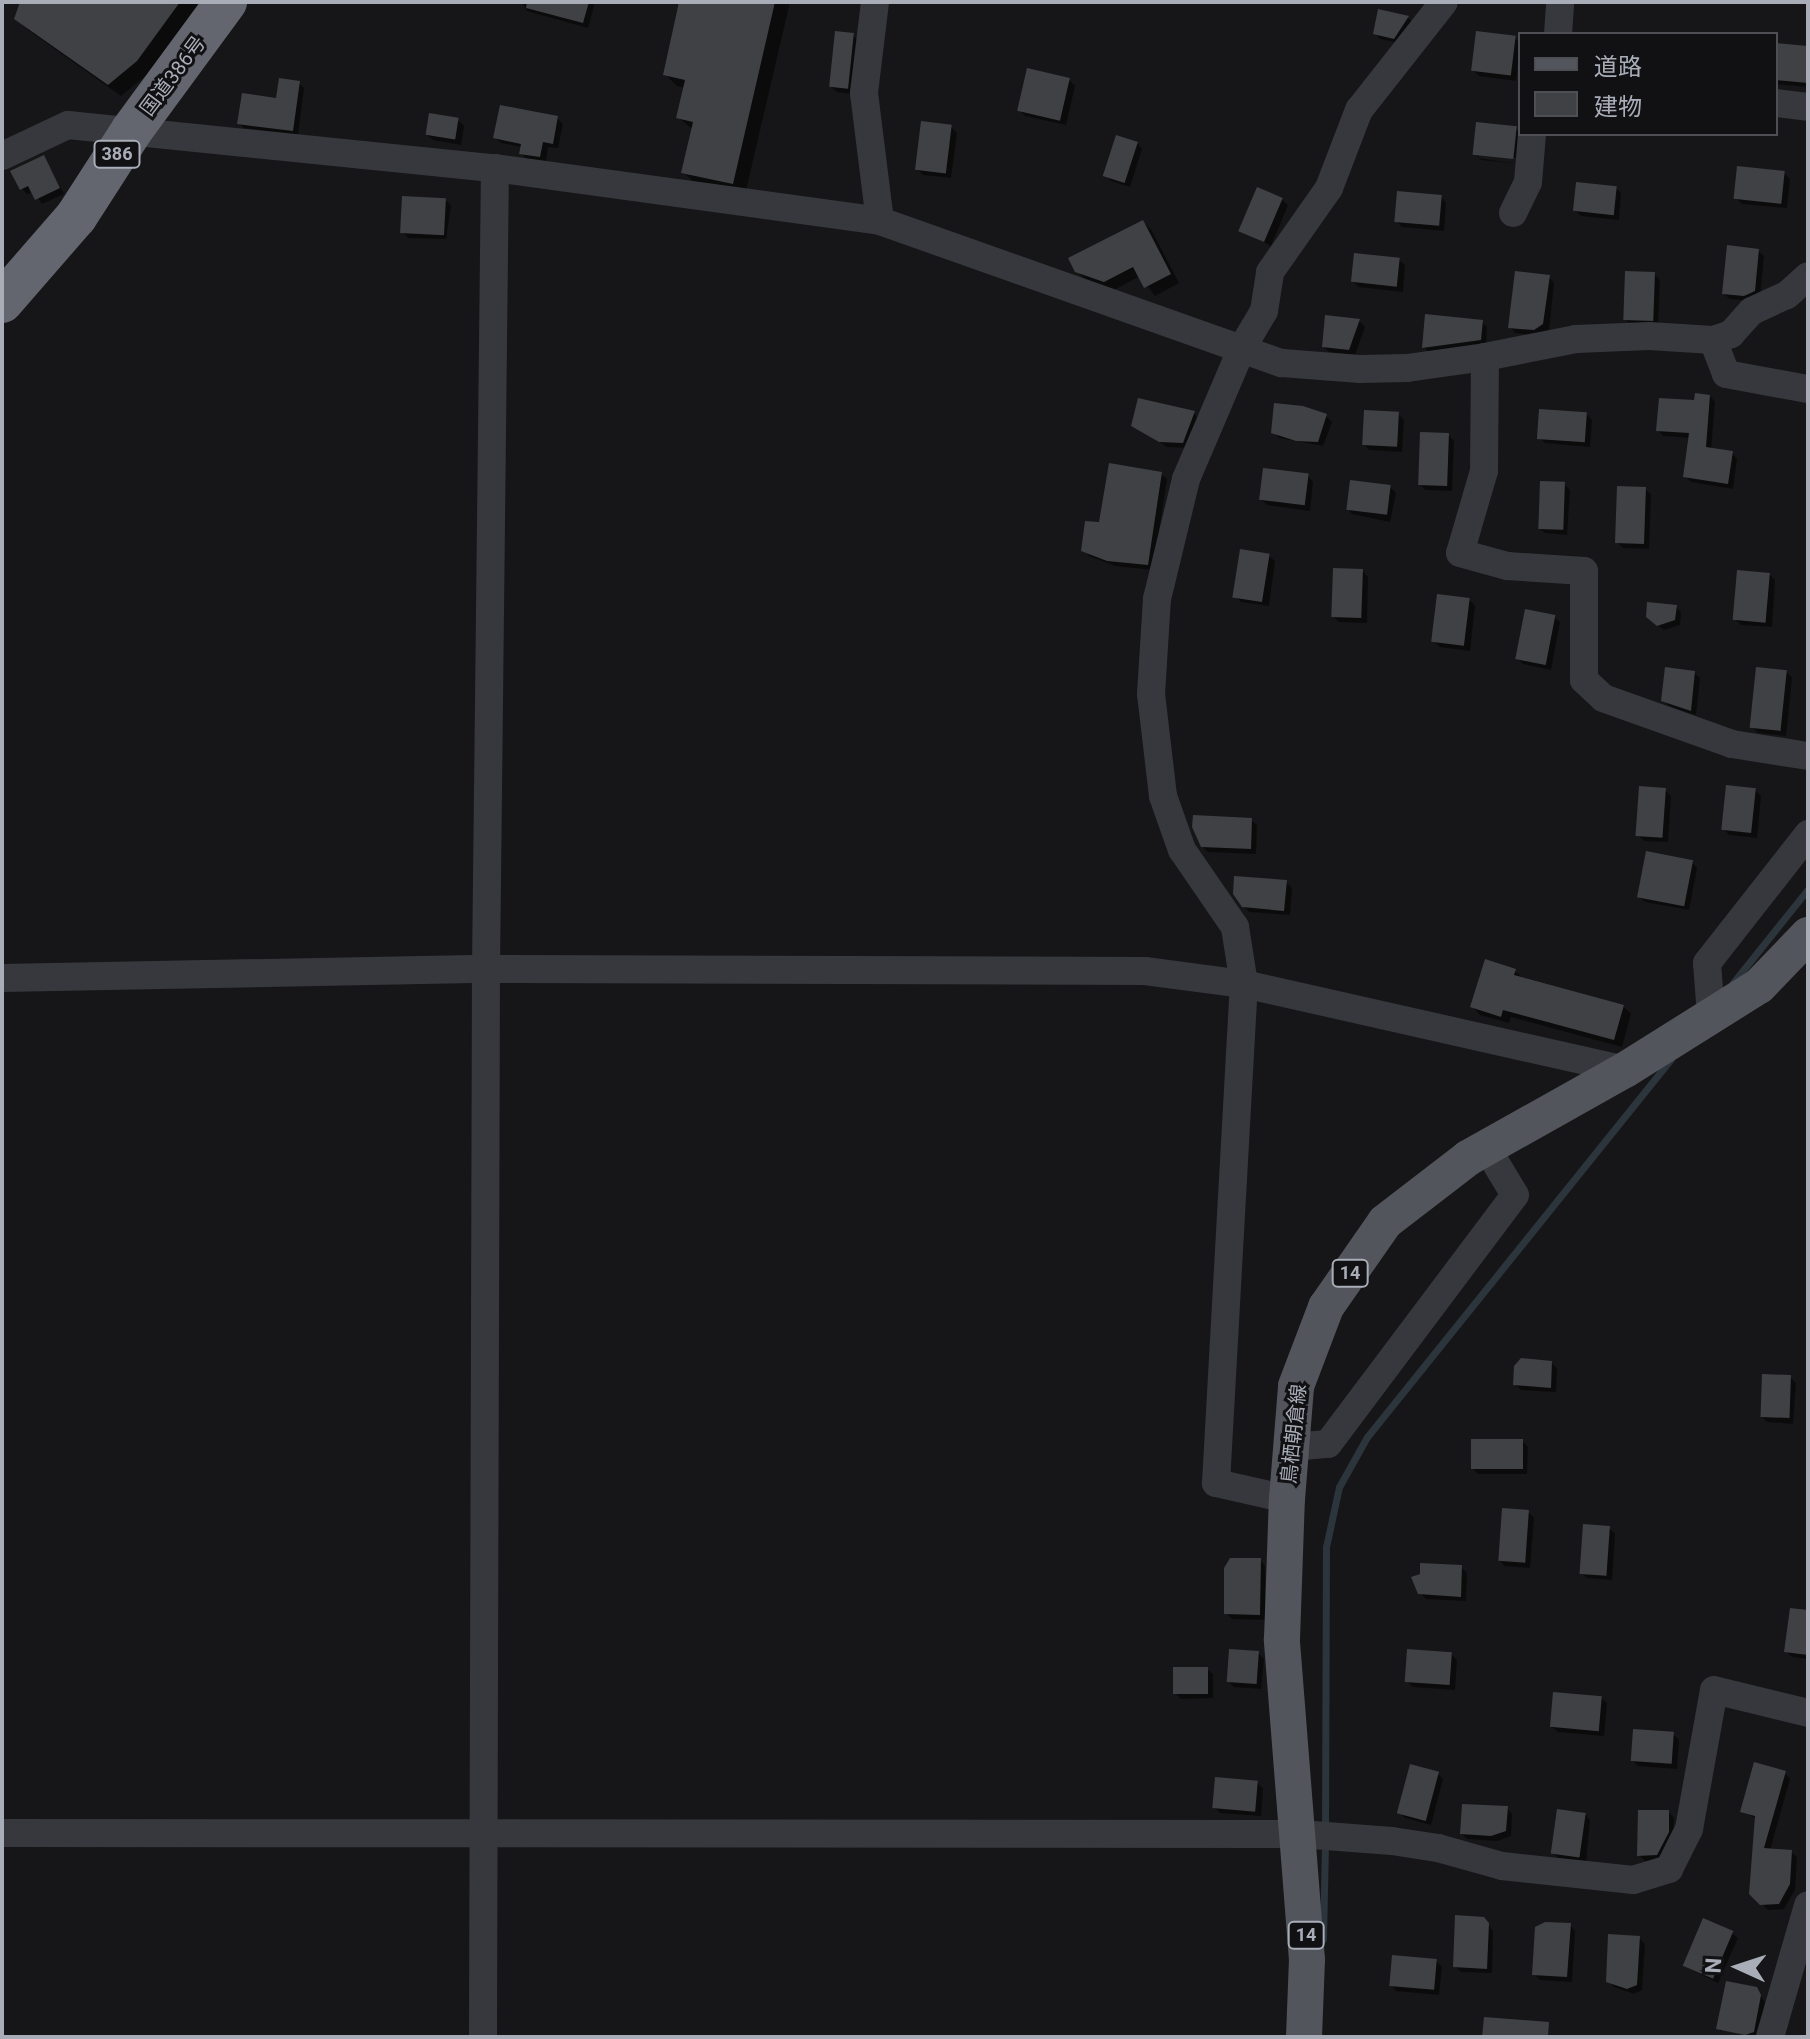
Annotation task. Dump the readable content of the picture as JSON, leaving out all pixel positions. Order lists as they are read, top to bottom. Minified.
{"streets":{"highway":["国道386号","386"],"main road":["14","鳥栖朝倉線"]},"legend":["道路","建物"],"north":"left"}
